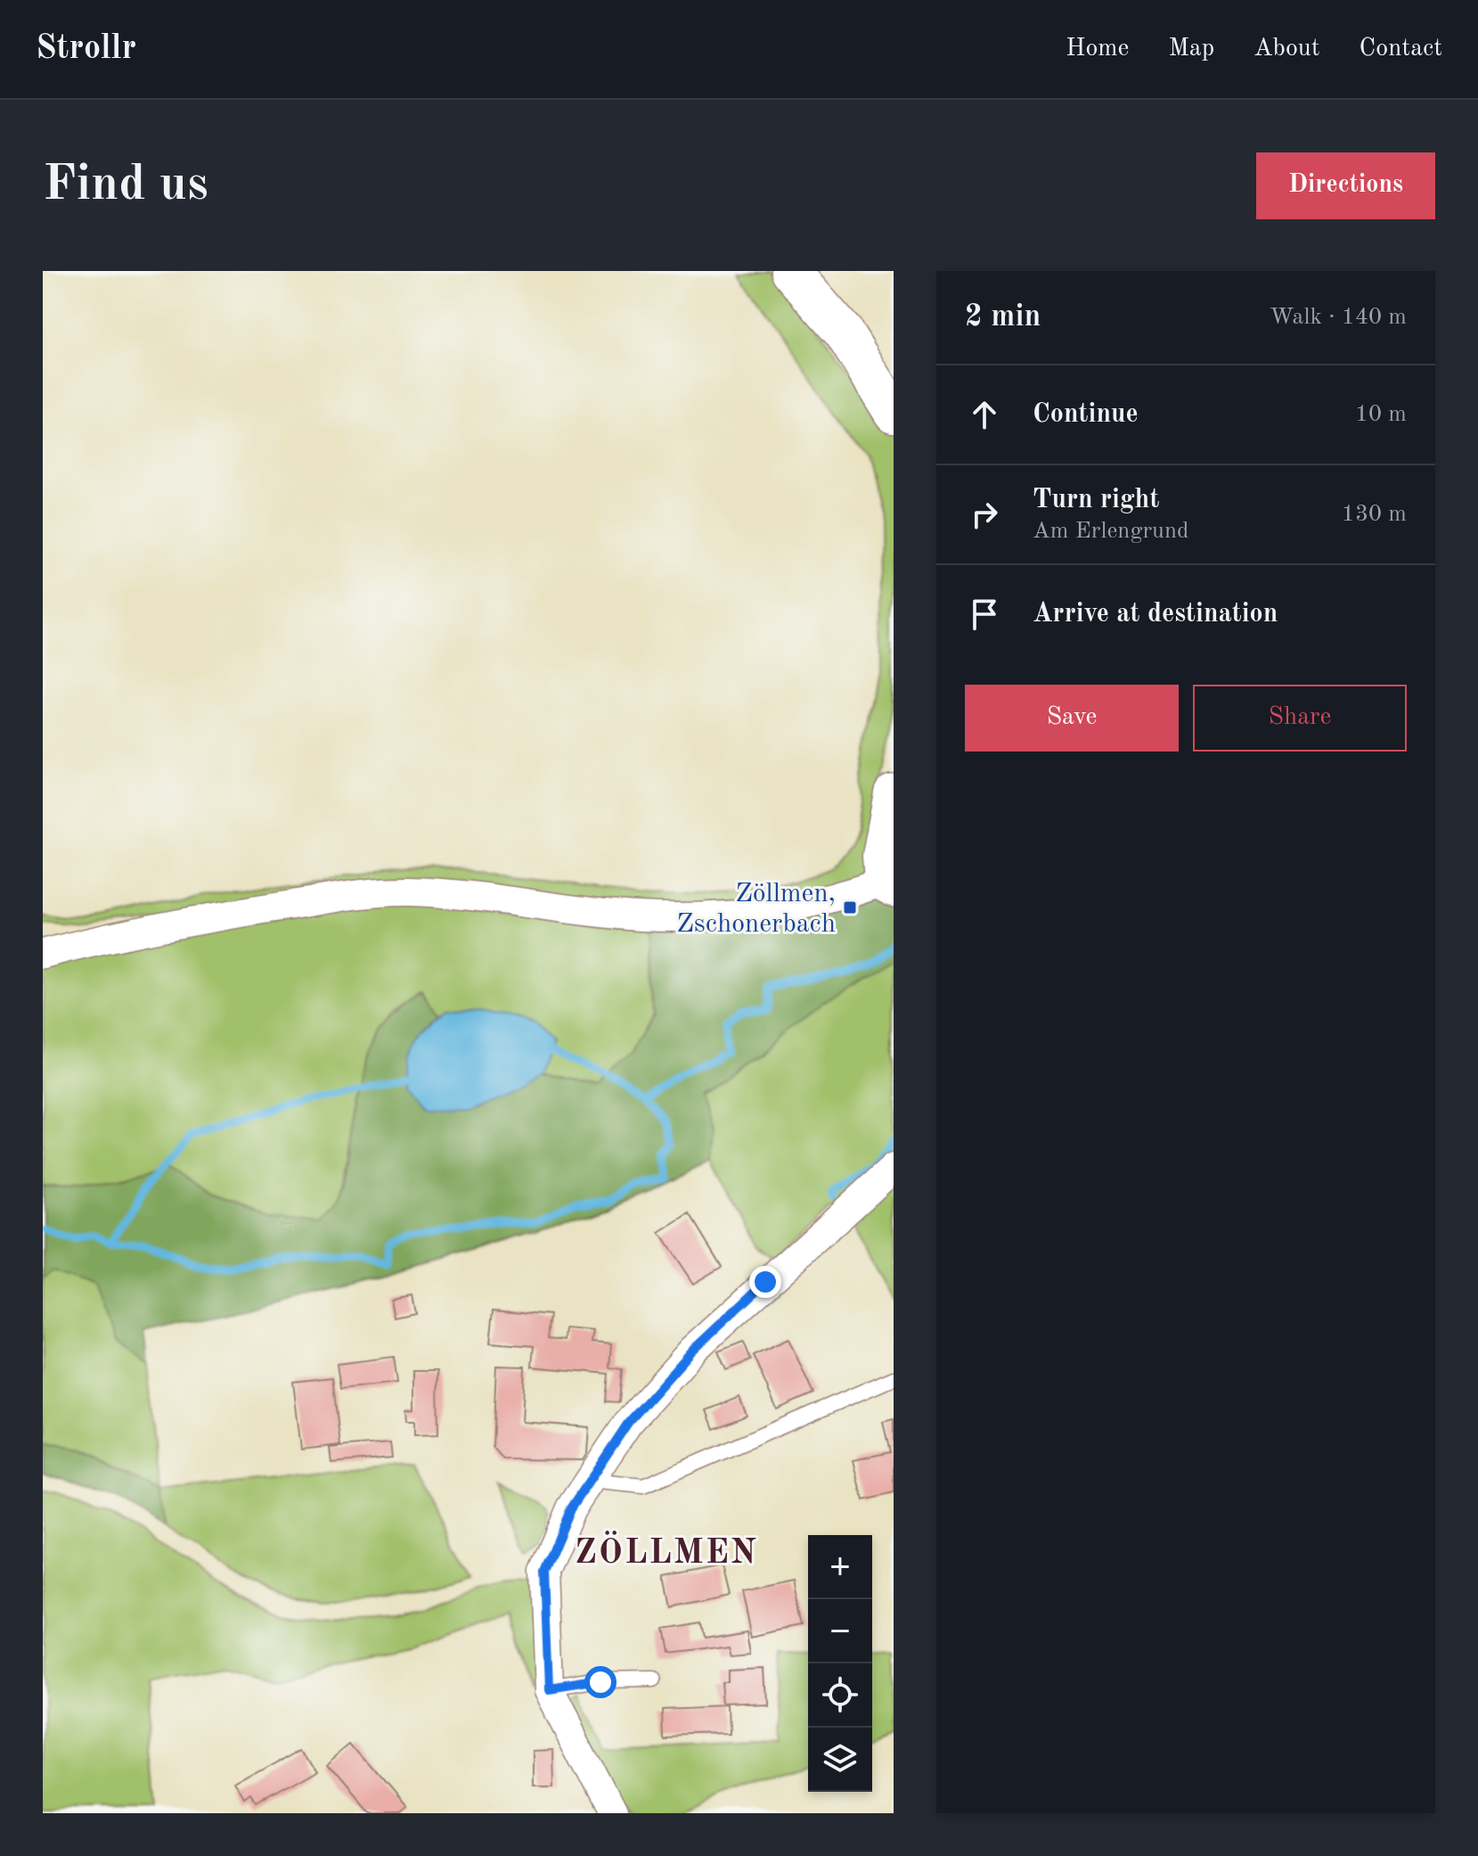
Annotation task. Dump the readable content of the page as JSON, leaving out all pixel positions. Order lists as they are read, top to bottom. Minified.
{"districts":["ZÖLLMEN"],"places":{"transit":["Zöllmen, Zschonerbach"]},"page":{"header":"Strollr","nav":["Home","Map","About","Contact"],"buttons":["Directions",["Save","Share"]],"title":"Find us","heading":["2 min","Walk · 140 m"],"list":[["Continue","10 m"],["Turn right","Am Erlengrund","130 m"],"Arrive at destination"],"map_buttons":["+","−"]}}
